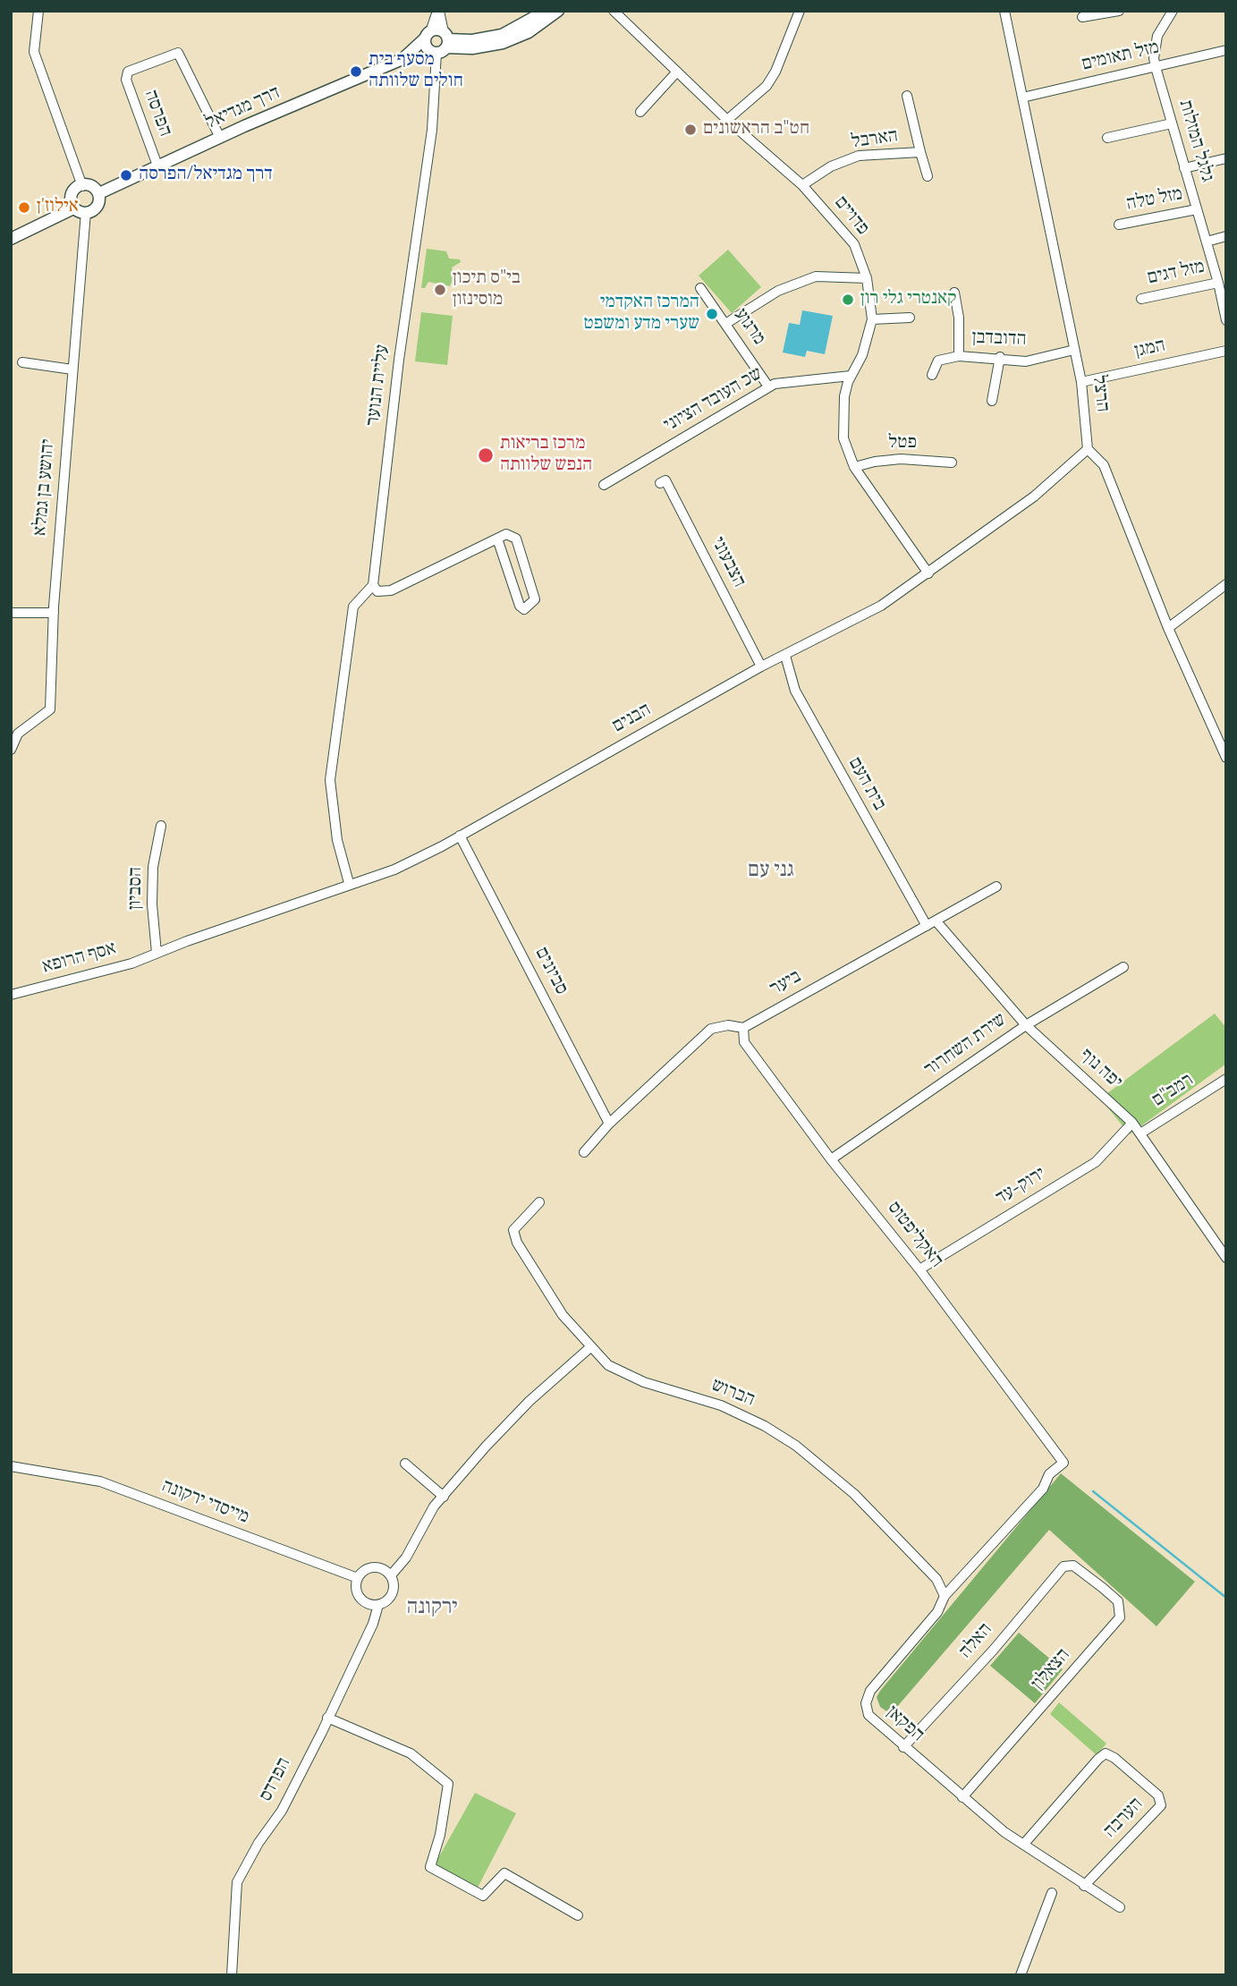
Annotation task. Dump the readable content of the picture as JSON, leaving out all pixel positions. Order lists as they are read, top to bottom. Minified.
{"streets":{"main road":["דרך מגדיאל"],"street":["מזל תאומים","הפרסה","הארבל","גלגל המזלות","מזל טלה","פדויים","מזל דגים","מרגוע","הדובדבן","המגן","עליית הנוער","הרצל","שכ העובד הציוני","פטל","יהושע בן גמלא","הצבעוני","הבנים","בית העם","הסביון","אסף הרופא","סביונים","ביער","שירת השחרור","יפה נוף","רמב\"ם","ירוק-עד","האקליפטוס","הברוש","מייסדי ירקונה","האלה","הצאלון","הפקאן","הפרדס","הערבה"]},"crossings":[["מזל תאומים","גלגל המזלות"],["מזל תאומים","הרצל"],["דרך מגדיאל","הפרסה"],["דרך מגדיאל","עליית הנוער"],["דרך מגדיאל","יהושע בן גמלא"],["הארבל","פדויים"],["גלגל המזלות","מזל טלה"],["גלגל המזלות","מזל דגים"],["פדויים","שכ העובד הציוני"],["פדויים","פטל"],["פדויים","הבנים"],["מרגוע","שכ העובד הציוני"],["הדובדבן","הרצל"],["המגן","הרצל"],["הרצל","הבנים"],["הצבעוני","הבנים"],["הבנים","בית העם"],["הבנים","הסביון"],["הבנים","אסף הרופא"],["הבנים","סביונים"],["בית העם","ביער"],["הסביון","אסף הרופא"],["סביונים","ביער"],["ביער","יפה נוף"],["ביער","האקליפטוס"],["שירת השחרור","יפה נוף"],["שירת השחרור","האקליפטוס"],["יפה נוף","רמב\"ם"],["יפה נוף","ירוק-עד"],["ירוק-עד","האקליפטוס"],["האקליפטוס","הפקאן"],["הברוש","הפקאן"],["מייסדי ירקונה","הפרדס"],["האלה","הצאלון"],["האלה","הפקאן"],["הצאלון","הפקאן"],["הפקאן","הערבה"]],"districts":["גני עם","ירקונה"],"places":["מסעף בית חולים שלוותה","חט\"ב הראשונים","דרך מגדיאל/הפרסה","אילוז'ן","בי\"ס תיכון מוסינזון","קאנטרי גלי רון","המרכז האקדמי שערי מדע ומשפט","מרכז בריאות הנפש שלוותה"]}
